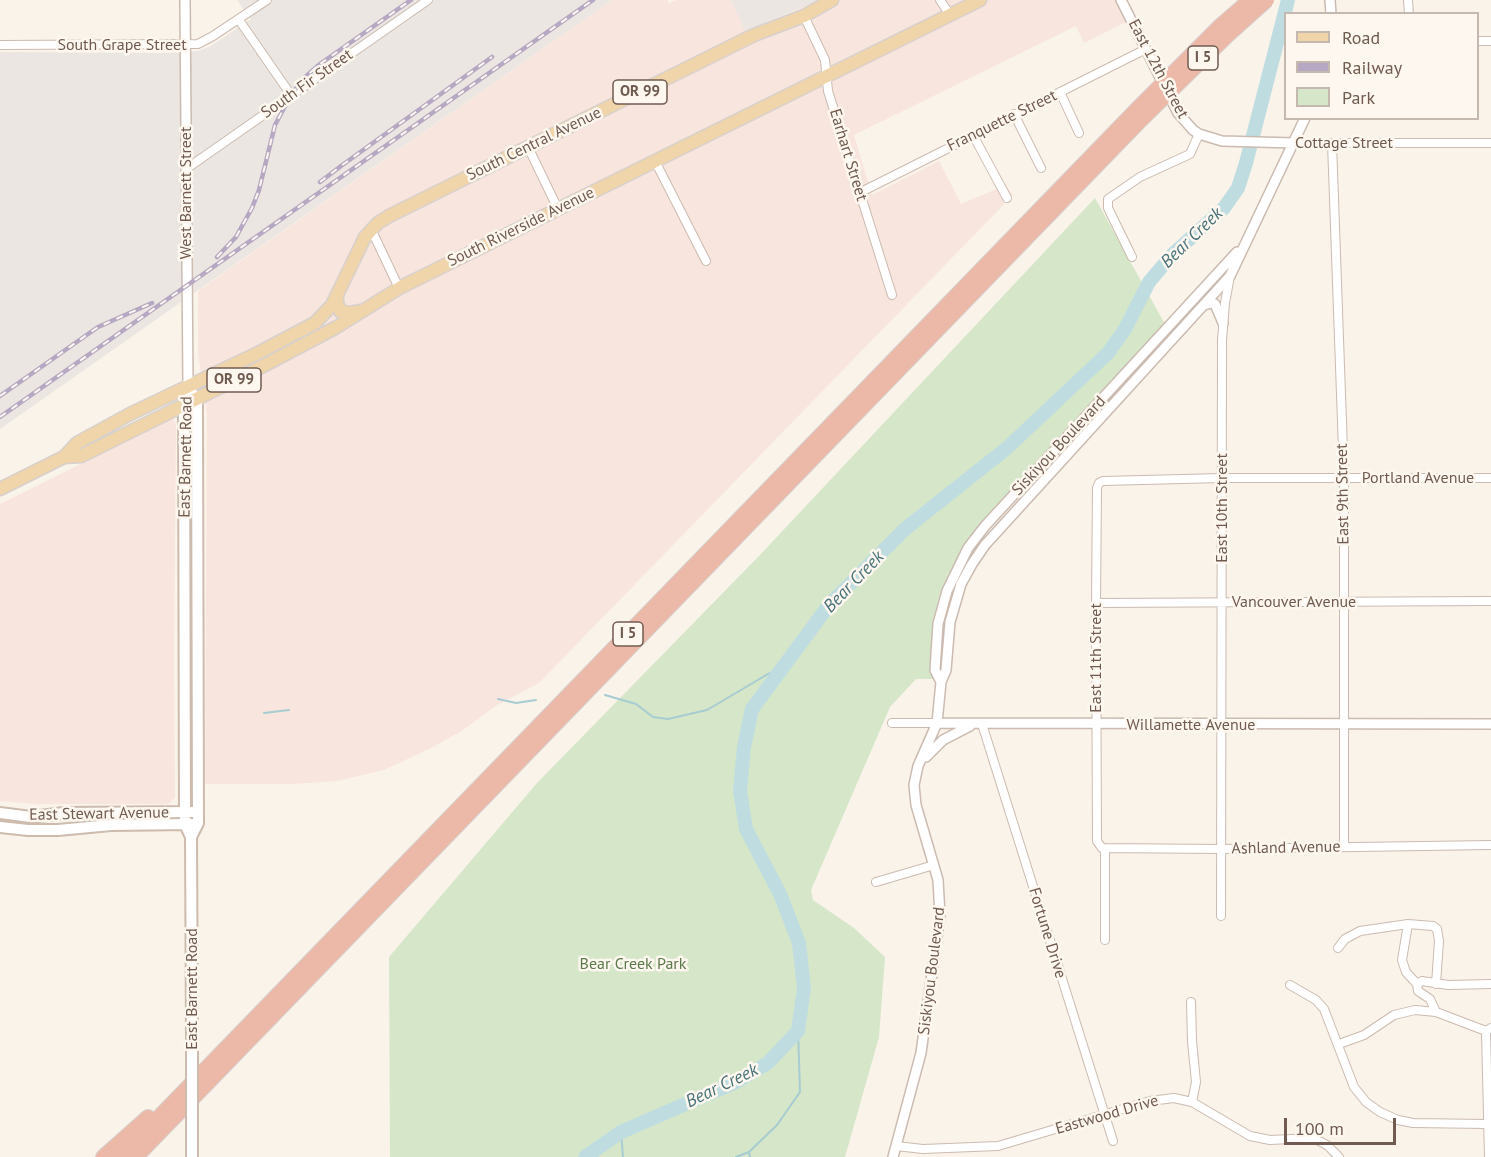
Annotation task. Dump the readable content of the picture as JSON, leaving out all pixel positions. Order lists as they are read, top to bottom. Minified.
{"streets":{"highway":["I 5"],"main road":["OR 99","South Central Avenue","South Riverside Avenue","East Barnett Road","East Stewart Avenue"],"street":["South Grape Street","East 12th Street","South Fir Street","Franquette Street","Cottage Street","Earhart Street","West Barnett Street","Siskiyou Boulevard","Portland Avenue","East 9th Street","East 10th Street","Vancouver Avenue","East 11th Street","Willamette Avenue","Ashland Avenue","Fortune Drive","Eastwood Drive"]},"crossings":[["South Grape Street","West Barnett Street"],["East 12th Street","Franquette Street"],["East 12th Street","Cottage Street"],["South Fir Street","West Barnett Street"],["Franquette Street","Earhart Street"],["Cottage Street","East 9th Street"],["Cottage Street","East 10th Street"],["South Central Avenue","Earhart Street"],["South Central Avenue","South Riverside Avenue"],["Earhart Street","South Riverside Avenue"],["West Barnett Street","South Riverside Avenue"],["West Barnett Street","East Barnett Road"],["South Riverside Avenue","East Barnett Road"],["Siskiyou Boulevard","East 10th Street"],["Siskiyou Boulevard","Willamette Avenue"],["Siskiyou Boulevard","Eastwood Drive"],["East Barnett Road","East Stewart Avenue"],["Portland Avenue","East 9th Street"],["Portland Avenue","East 10th Street"],["Portland Avenue","East 11th Street"],["East 9th Street","Vancouver Avenue"],["East 9th Street","Willamette Avenue"],["East 9th Street","Ashland Avenue"],["East 10th Street","Vancouver Avenue"],["East 10th Street","Willamette Avenue"],["East 10th Street","Ashland Avenue"],["Vancouver Avenue","East 11th Street"],["East 11th Street","Willamette Avenue"],["East 11th Street","Ashland Avenue"],["Willamette Avenue","Fortune Drive"],["Fortune Drive","Eastwood Drive"]],"water":["Bear Creek"],"parks":["Bear Creek Park"],"legend":["Road","Railway","Park"],"scale_bar":"100 m"}
